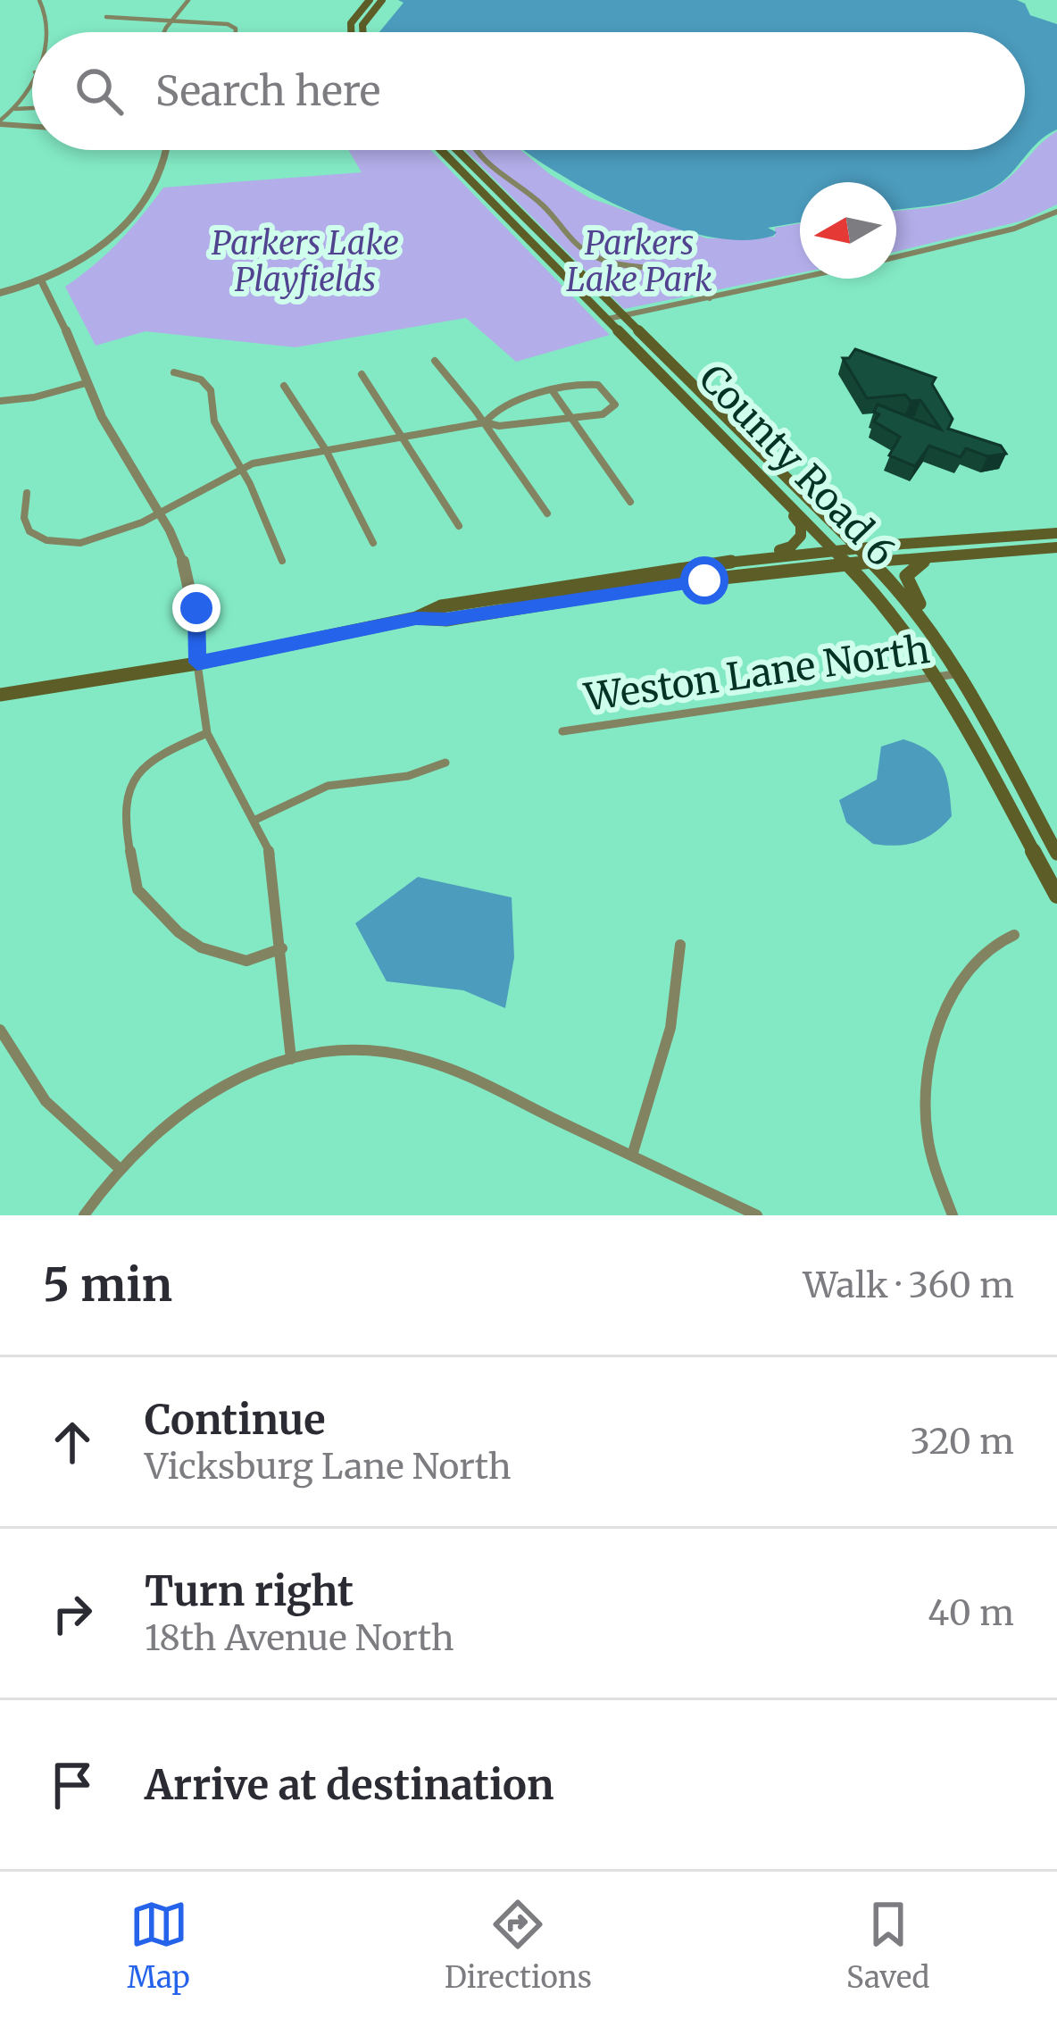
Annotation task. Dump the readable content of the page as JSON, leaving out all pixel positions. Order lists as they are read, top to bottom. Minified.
{"streets":{"main road":["County Road 6"],"street":["Weston Lane North"]},"crossings":[["County Road 6","Weston Lane North"]],"parks":["Parkers Lake Playfields","Parkers Lake Park"],"north":"left","page":{"search":"Search here","heading":["5 min","Walk · 360 m"],"list":[["Continue","Vicksburg Lane North","320 m"],["Turn right","18th Avenue North","40 m"],"Arrive at destination"],"nav":["Map","Directions","Saved"]}}
